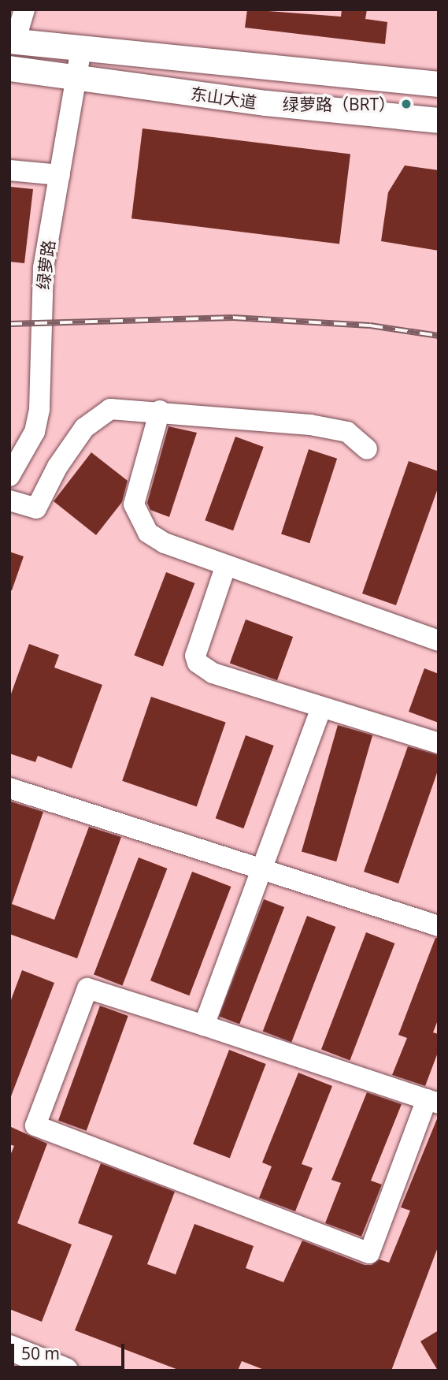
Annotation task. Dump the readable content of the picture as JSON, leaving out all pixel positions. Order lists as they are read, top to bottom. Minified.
{"streets":{"main road":["东山大道"],"street":["绿萝路"]},"crossings":[["东山大道","绿萝路"]],"places":["绿萝路（BRT）"],"scale_bar":"50 m"}
